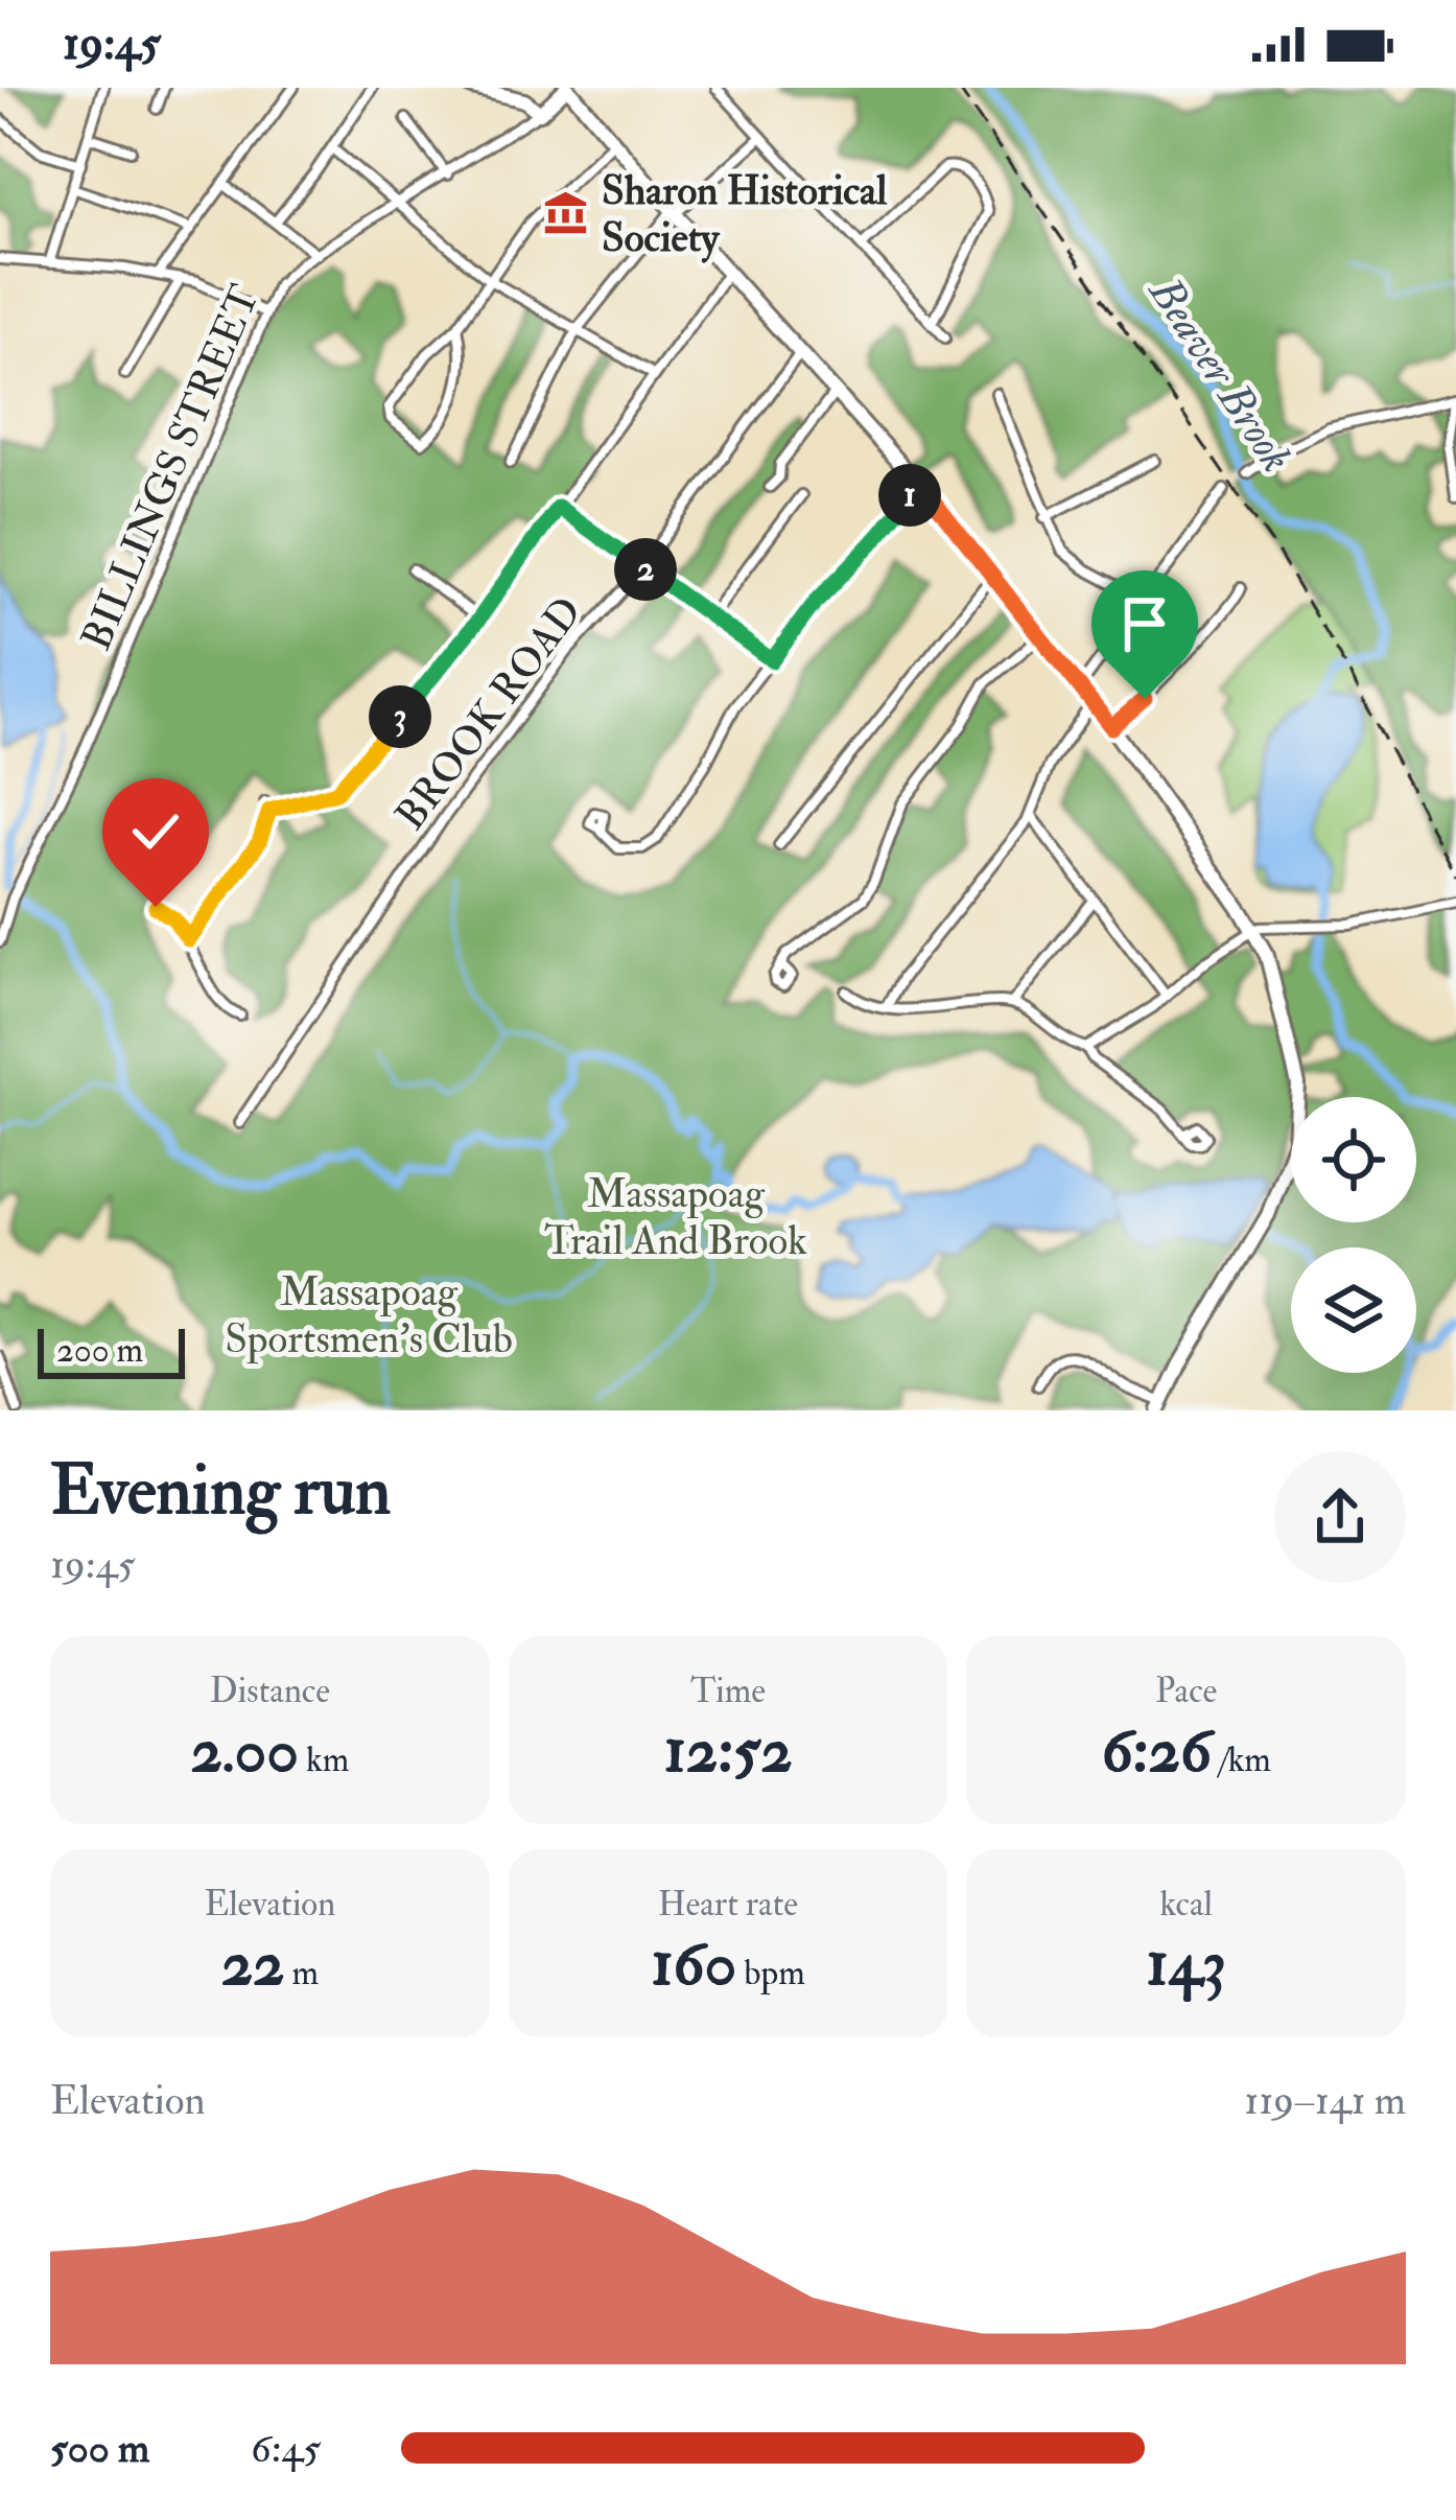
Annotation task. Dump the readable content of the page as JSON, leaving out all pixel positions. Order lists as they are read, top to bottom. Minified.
{"streets":{"street":["BILLINGS STREET","BROOK ROAD"]},"water":["Beaver Brook"],"parks":["Massapoag Trail And Brook","Massapoag Sportsmen's Club"],"places":{"museum":["Sharon Historical Society"]},"scale_bar":"200 m","page":{"status":"19:45","pins":["1","2","3"],"scale":"200 m","heading":["Evening run","19:45"],"stats":[["Distance","2.00 km"],["Time","12:52"],["Pace","6:26 /km"],["Elevation","22 m"],["Heart rate","160 bpm"],["kcal","143"]],"chart":["Elevation","119–141 m"],"list":[{"name":"500 m","note":"6:45"}]}}
